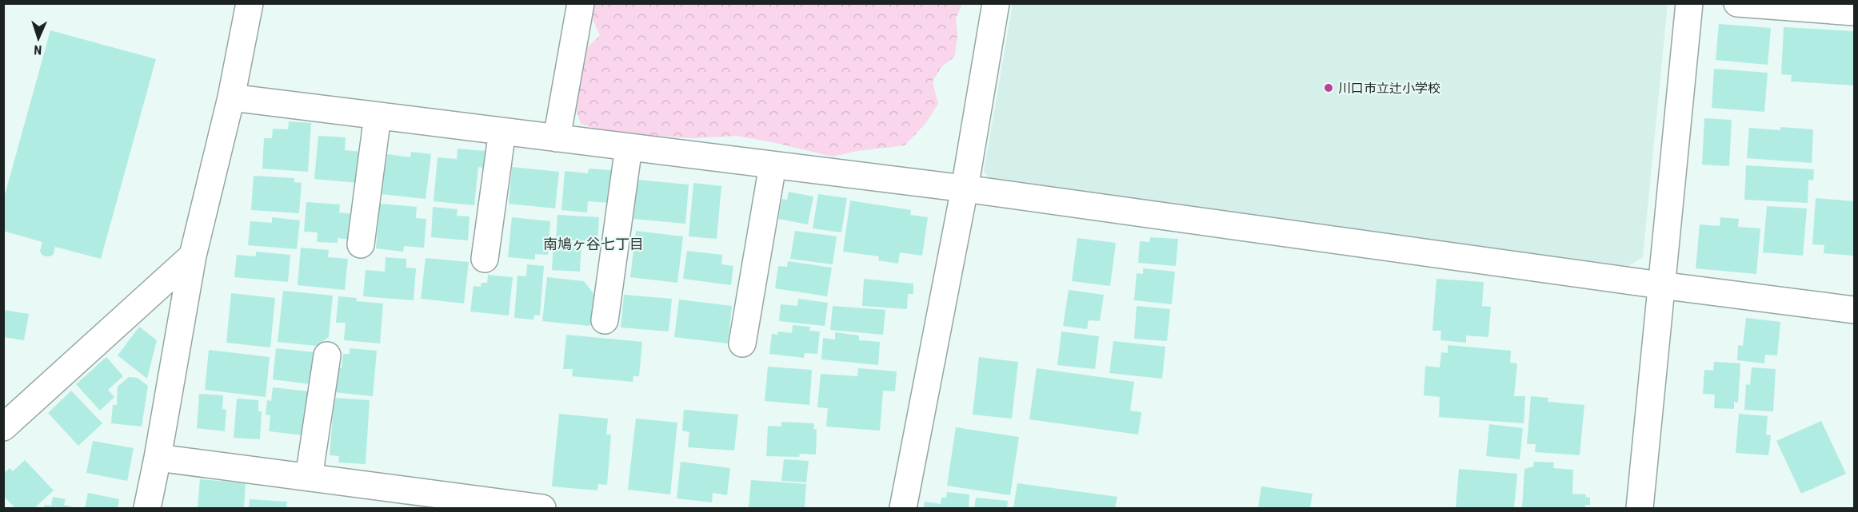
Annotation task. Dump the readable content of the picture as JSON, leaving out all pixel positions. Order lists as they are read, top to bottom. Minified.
{"districts":["南鳩ヶ谷七丁目"],"places":["川口市立辻小学校"],"north":"bottom"}
